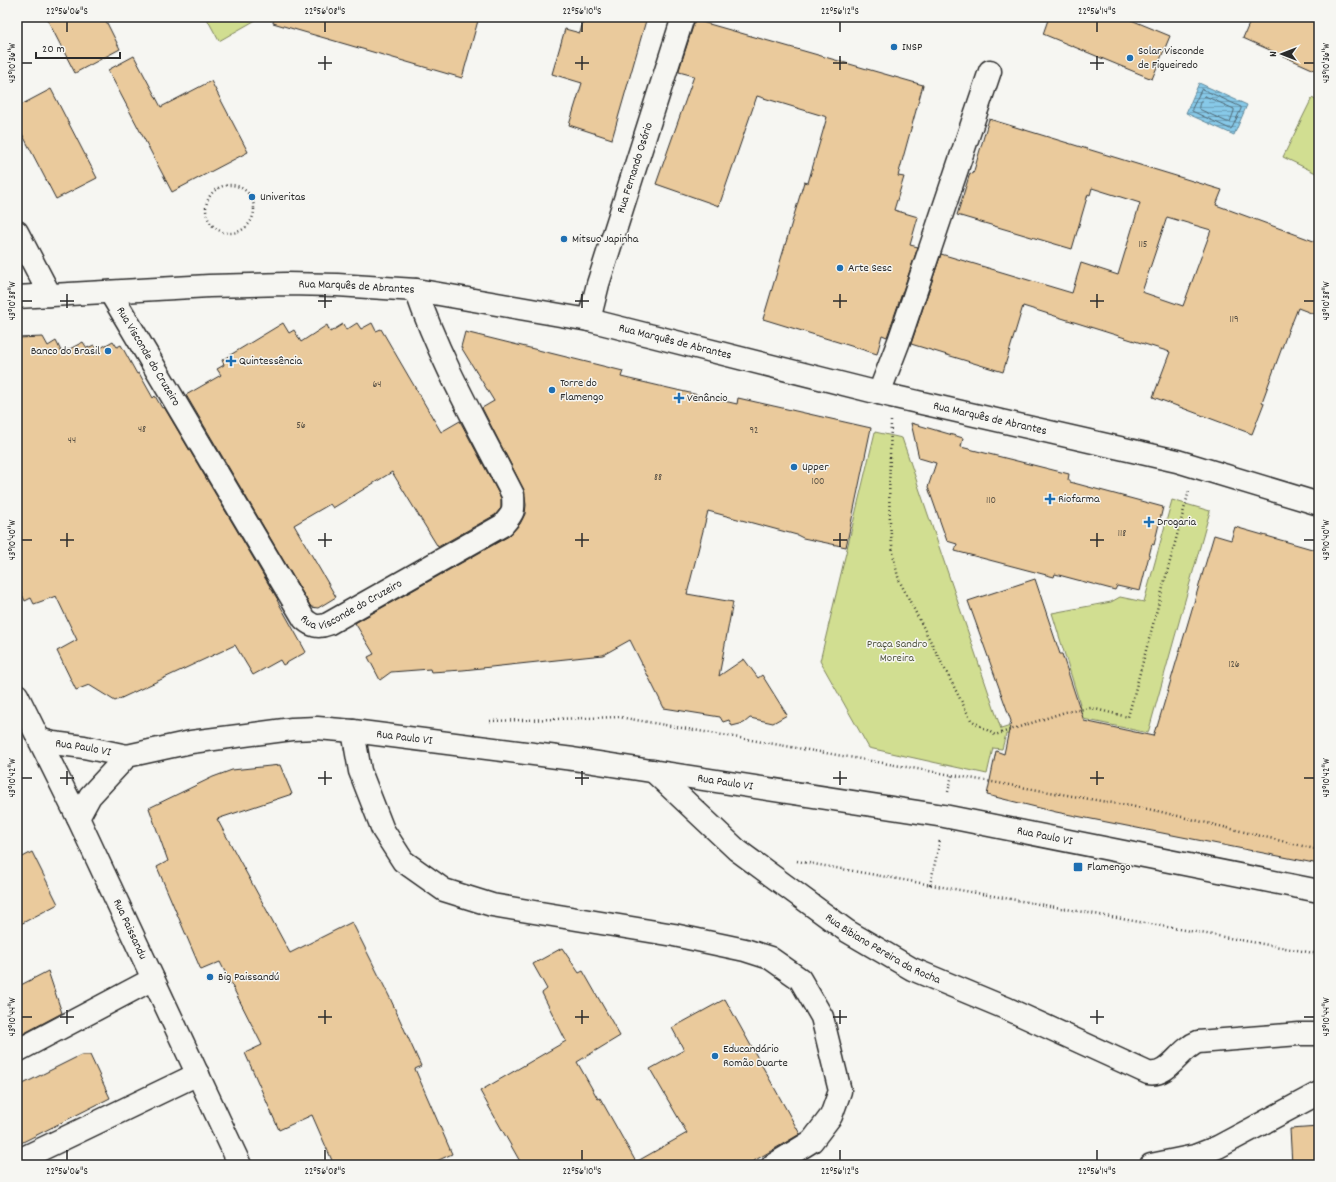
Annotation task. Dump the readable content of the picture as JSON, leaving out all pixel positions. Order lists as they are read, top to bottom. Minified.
{"streets":{"street":["Rua Fernando Osório","Rua Marquês de Abrantes","Rua Visconde do Cruzeiro","Rua Paulo VI","Rua Paissandu","Rua Bibiano Pereira da Rocha"]},"crossings":[["Rua Fernando Osório","Rua Marquês de Abrantes"],["Rua Marquês de Abrantes","Rua Visconde do Cruzeiro"],["Rua Paulo VI","Rua Paissandu"],["Rua Paulo VI","Rua Bibiano Pereira da Rocha"]],"parks":["Praça Sandro Moreira"],"places":{"other":["INSP","Solar Visconde de Figueiredo","Univeritas","Mitsuo Japinha","Arte Sesc","Banco do Brasil","Torre do Flamengo","Upper","Big Paissandú","Educandário Romão Duarte"],"health":["Quintessência","Venâncio","Riofarma","Drogaria"],"transit":["Flamengo"]},"house_numbers":["115","119","64","56","48","92","44","88","100","110","118","126"],"scale_bar":"20 m","north":"left","coordinates":["22°56'06\"S","22°56'08\"S","22°56'10\"S","22°56'12\"S","22°56'14\"S","43°10'36\"W","43°10'38\"W","43°10'40\"W","43°10'42\"W","43°10'44\"W"]}
